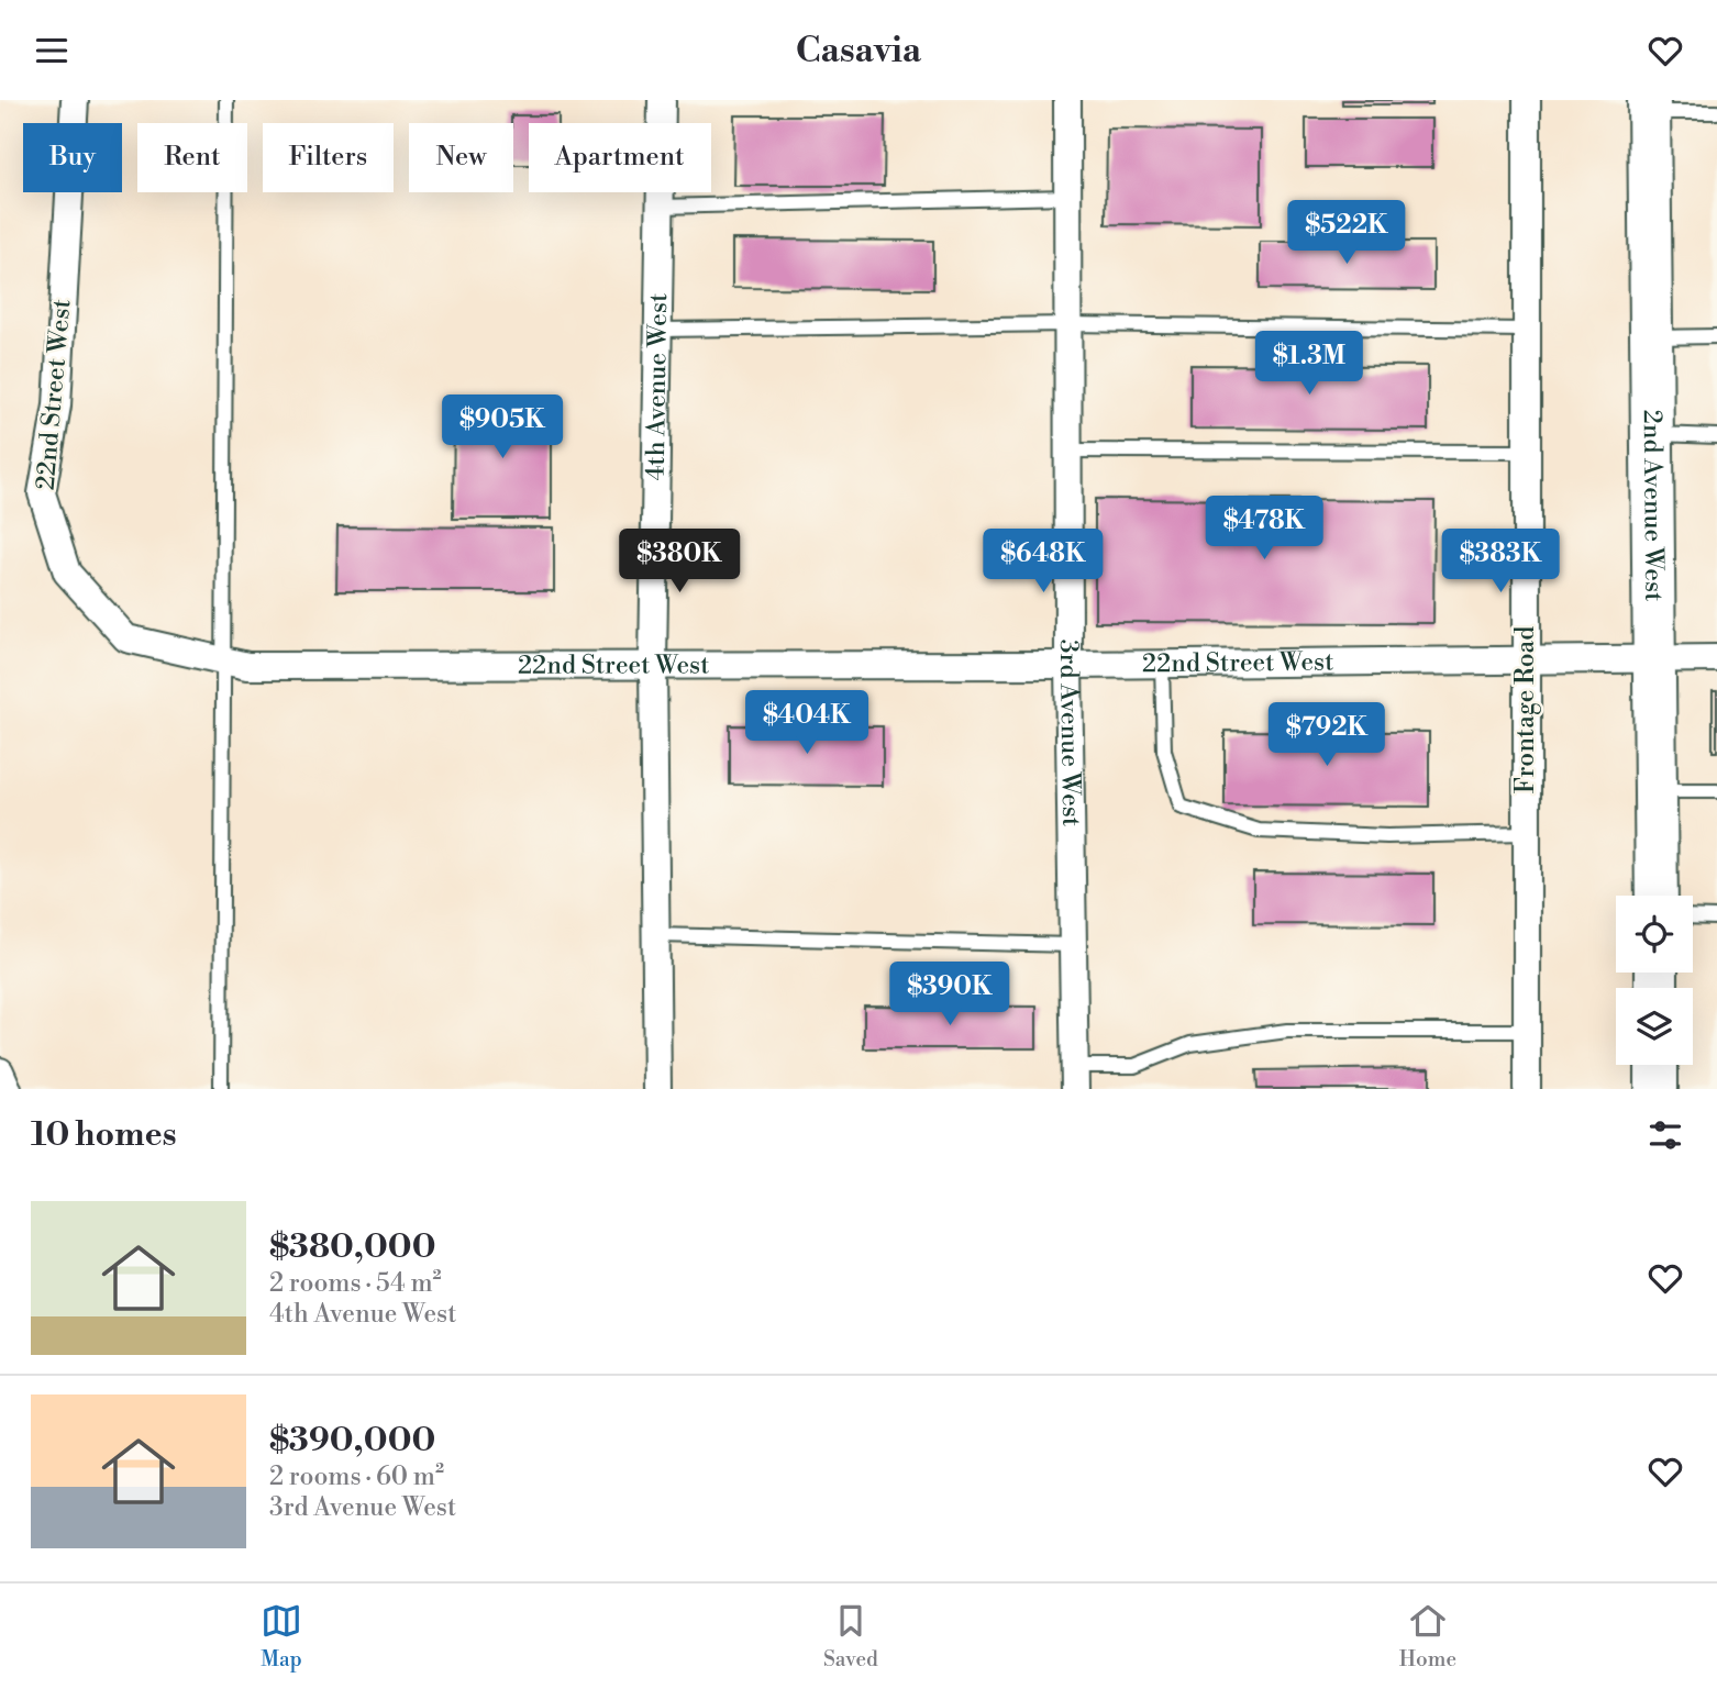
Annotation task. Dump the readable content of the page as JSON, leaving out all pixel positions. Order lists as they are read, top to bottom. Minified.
{"streets":{"main road":["2nd Avenue West"],"street":["4th Avenue West","22nd Street West","Frontage Road","3rd Avenue West"]},"crossings":[["4th Avenue West","22nd Street West"],["22nd Street West","2nd Avenue West"],["22nd Street West","Frontage Road"],["22nd Street West","3rd Avenue West"]],"page":{"header":"Casavia","chip":["Buy","Rent","Filters","New","Apartment"],"price":["$522K","$1.3M","$905K","$478K","$380K","$648K","$383K","$404K","$792K","$390K"],"heading":"10 homes","list":[{"name":"$380,000","note":"2 rooms · 54 m² · 4th Avenue West"},{"name":"$390,000","note":"2 rooms · 60 m² · 3rd Avenue West"}],"tabs":["Map","Saved","Home"]}}
